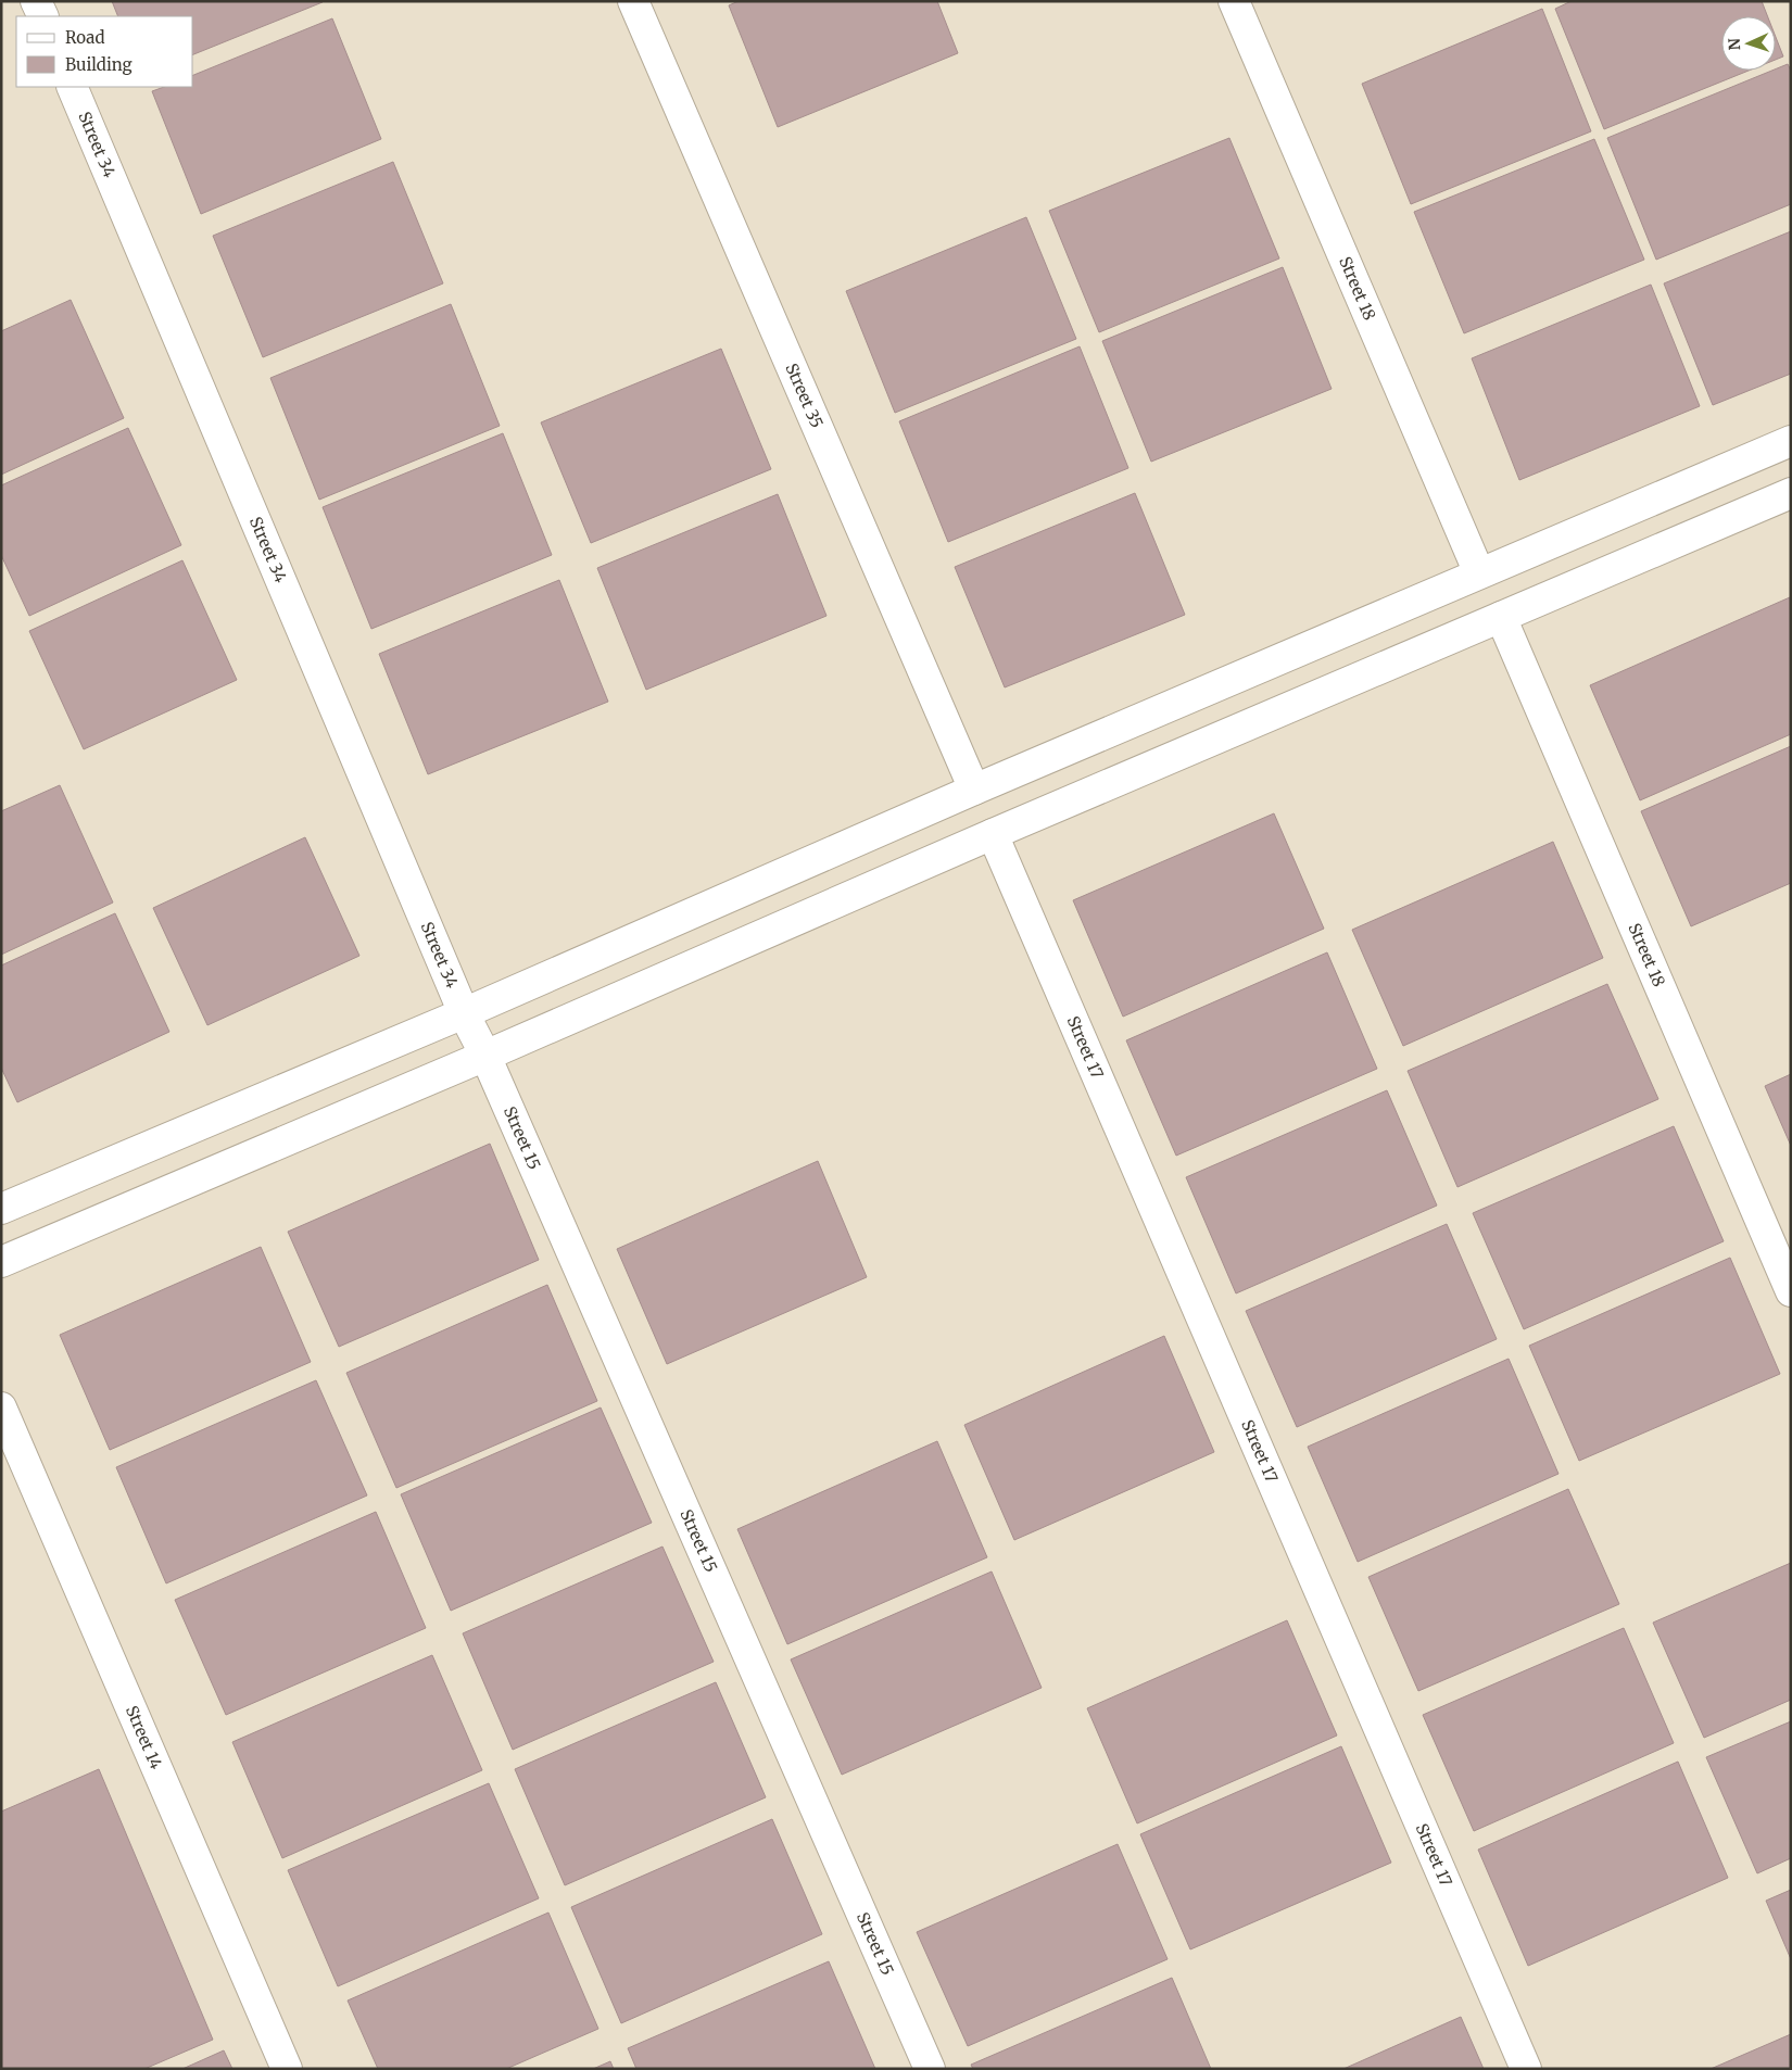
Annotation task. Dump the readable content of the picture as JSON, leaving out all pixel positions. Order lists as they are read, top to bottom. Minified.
{"streets":{"street":["Street 34","Street 18","Street 35","Street 17","Street 15","Street 14"]},"crossings":[["Street 34","Street 15"]],"legend":["Road","Building"],"north":"left"}
